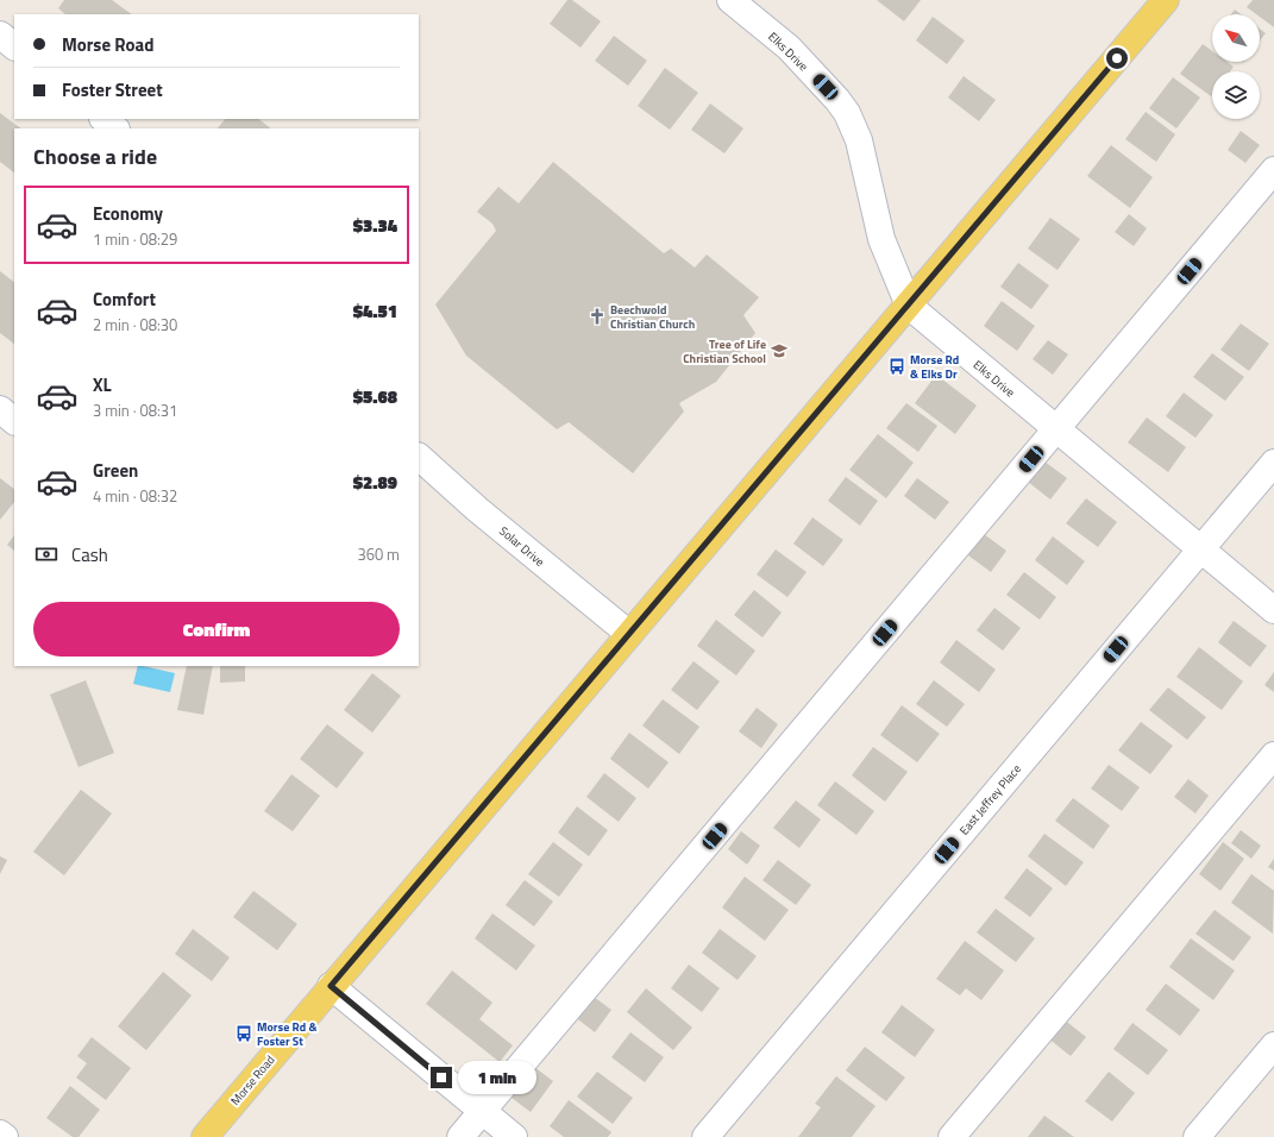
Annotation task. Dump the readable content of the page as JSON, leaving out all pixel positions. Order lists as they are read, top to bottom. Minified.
{"streets":{"main road":["Morse Road"],"street":["Elks Drive","Solar Drive","East Jeffrey Place"]},"crossings":[["Elks Drive","East Jeffrey Place"],["Elks Drive","Morse Road"],["Solar Drive","Morse Road"]],"places":{"church":["Beechwold Christian Church"],"school or university":["Tree of Life Christian School"],"bus stop":["Morse Rd & Elks Dr","Morse Rd & Foster St"]},"north":"top left","page":{"banner":["Morse Road","Foster Street"],"heading":"Choose a ride","list":[{"name":"Economy","note":"1 min · 08:29","value":"$3.34"},{"name":"Comfort","note":"2 min · 08:30","value":"$4.51"},{"name":"XL","note":"3 min · 08:31","value":"$5.68"},{"name":"Green","note":"4 min · 08:32","value":"$2.89"}],"pay":["Cash","360 m"],"buttons":"Confirm","bubble":"1 min"}}
